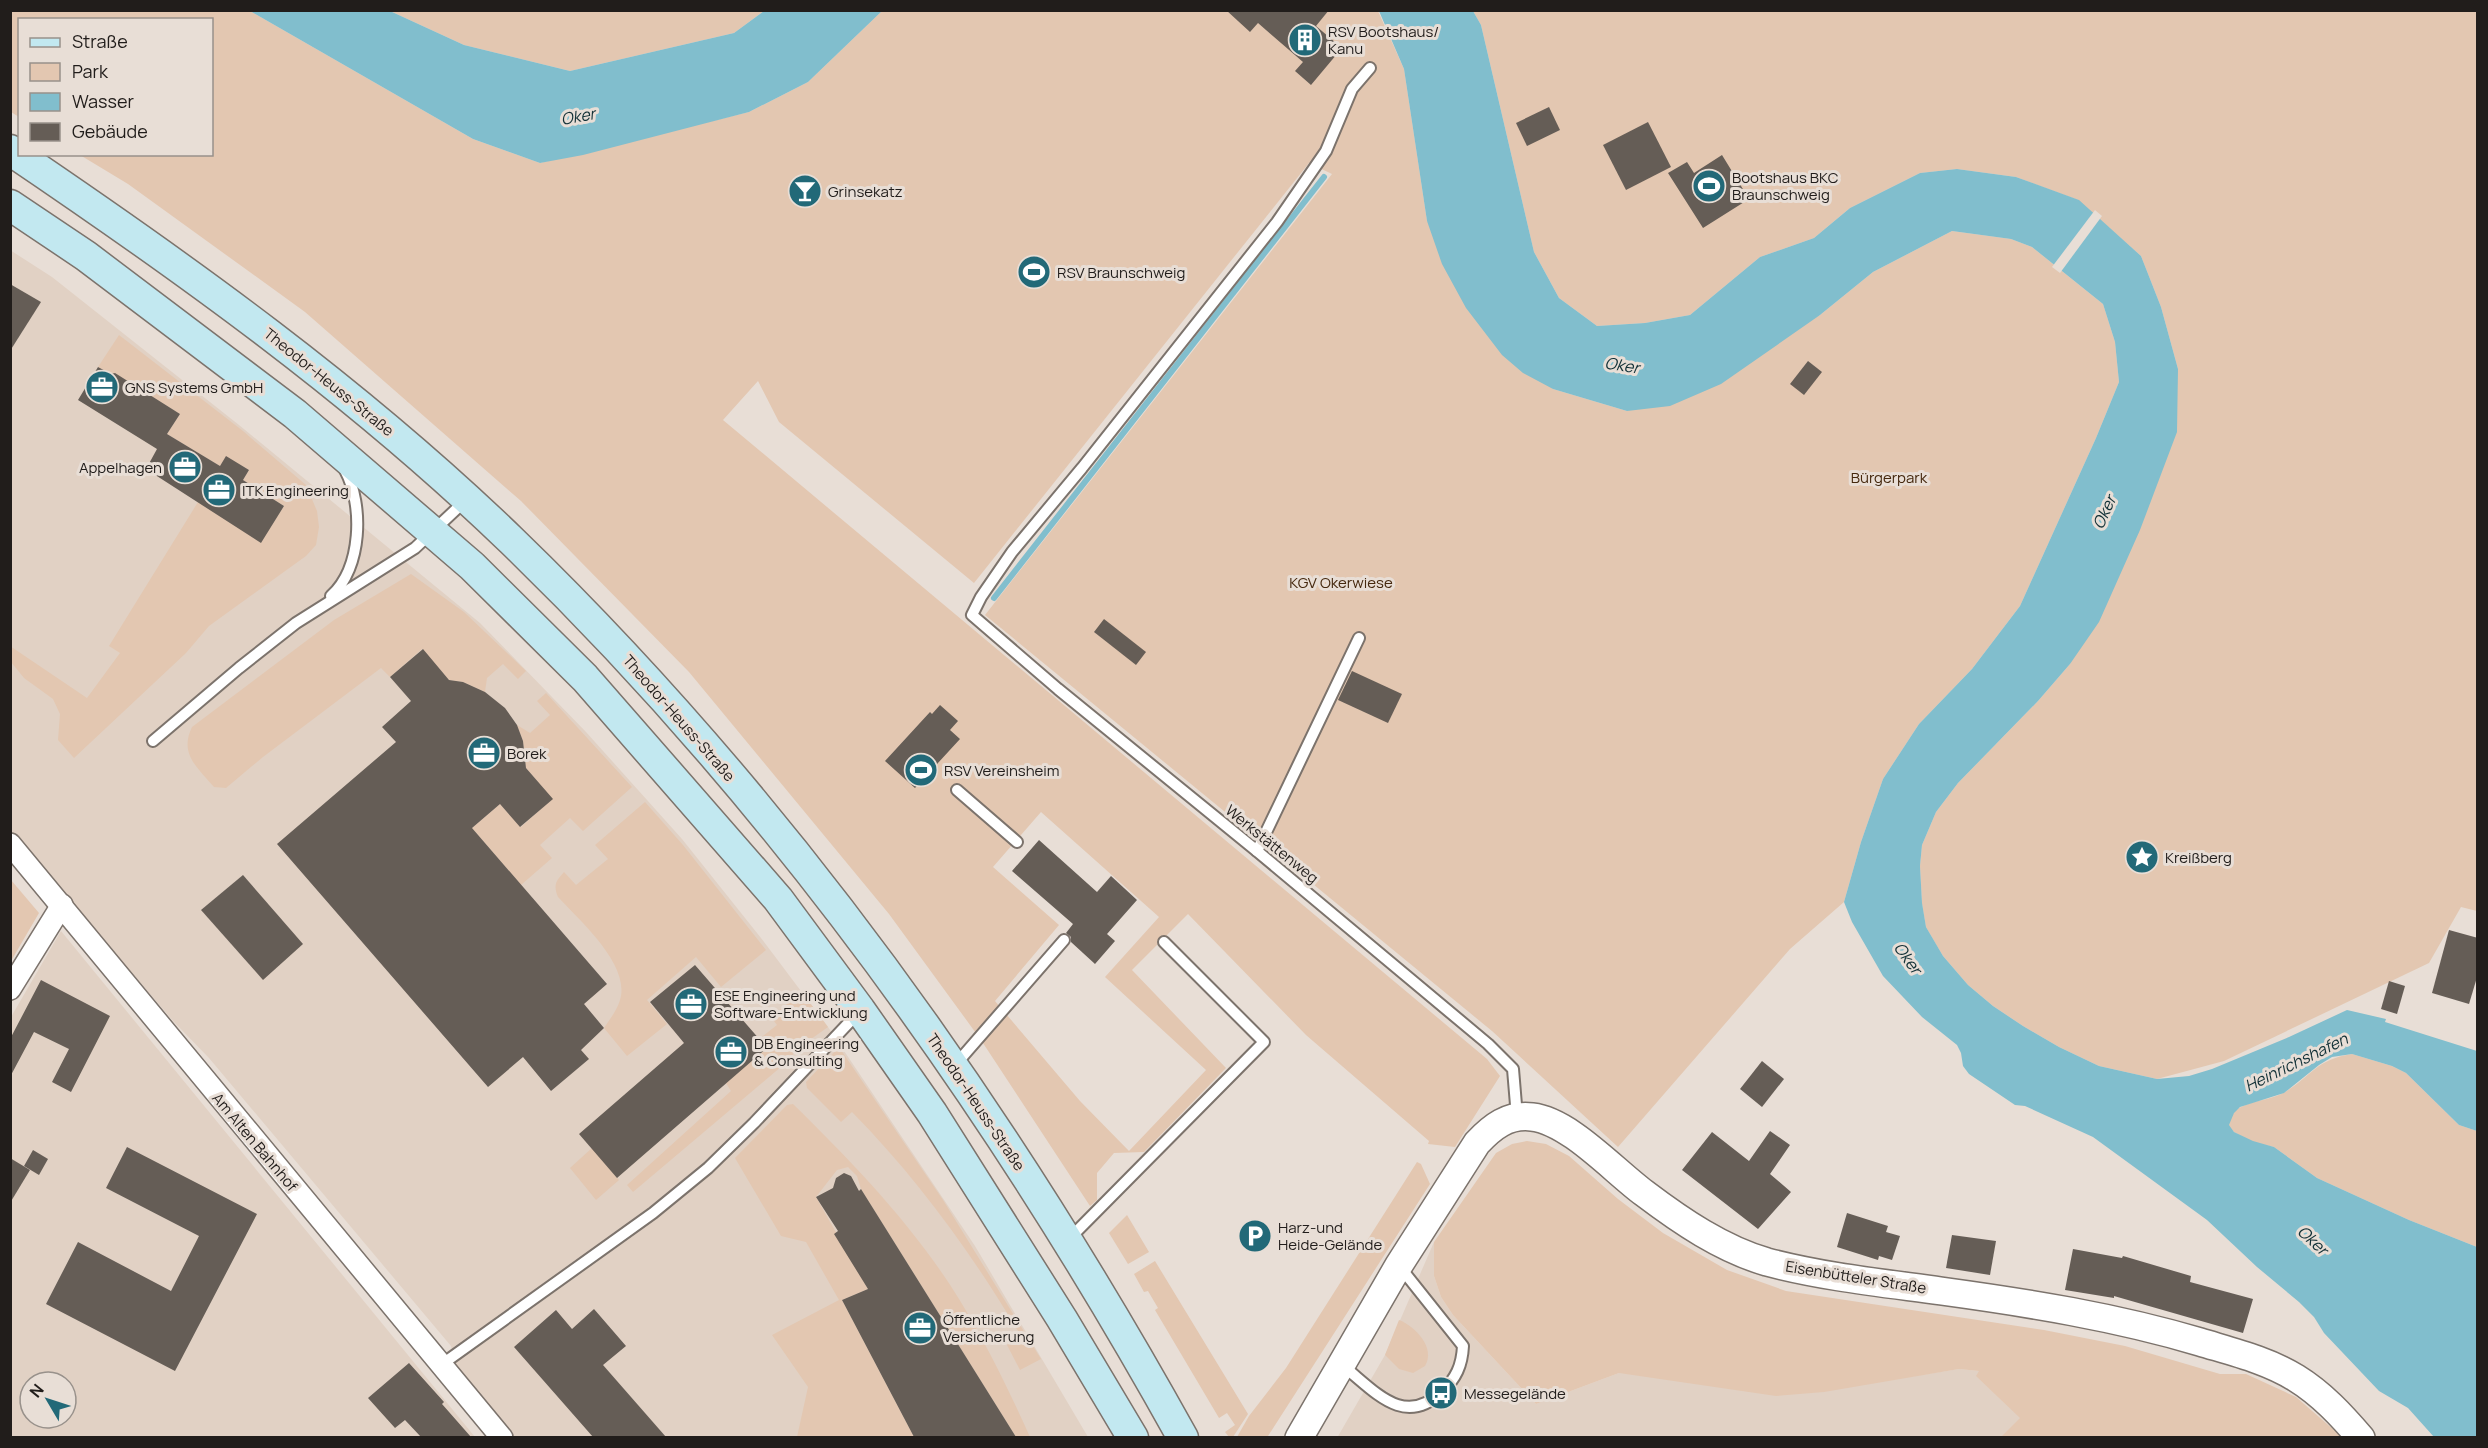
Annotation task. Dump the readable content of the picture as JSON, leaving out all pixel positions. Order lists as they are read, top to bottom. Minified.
{"streets":{"main road":["Theodor-Heuss-Straße"],"street":["Am Alten Bahnhof","Eisenbütteler Straße"],"lane":["Werkstättenweg"]},"crossings":[["Werkstättenweg","Eisenbütteler Straße"]],"water":["Oker","Heinrichshafen"],"parks":["Bürgerpark","KGV Okerwiese"],"places":{"building":["RSV Bootshaus/ Kanu"],"sports":["Bootshaus BKC Braunschweig","RSV Braunschweig","RSV Vereinsheim"],"bar":["Grinsekatz"],"office":["GNS Systems GmbH","Appelhagen","ITK Engineering","Borek","ESE Engineering und Software-Entwicklung","DB Engineering & Consulting","Öffentliche Versicherung"],"place":["Kreißberg"],"parking":["Harz-und Heide-Gelände"],"bus stop":["Messegelände"]},"legend":["Straße","Park","Wasser","Gebäude"],"north":"top left"}
